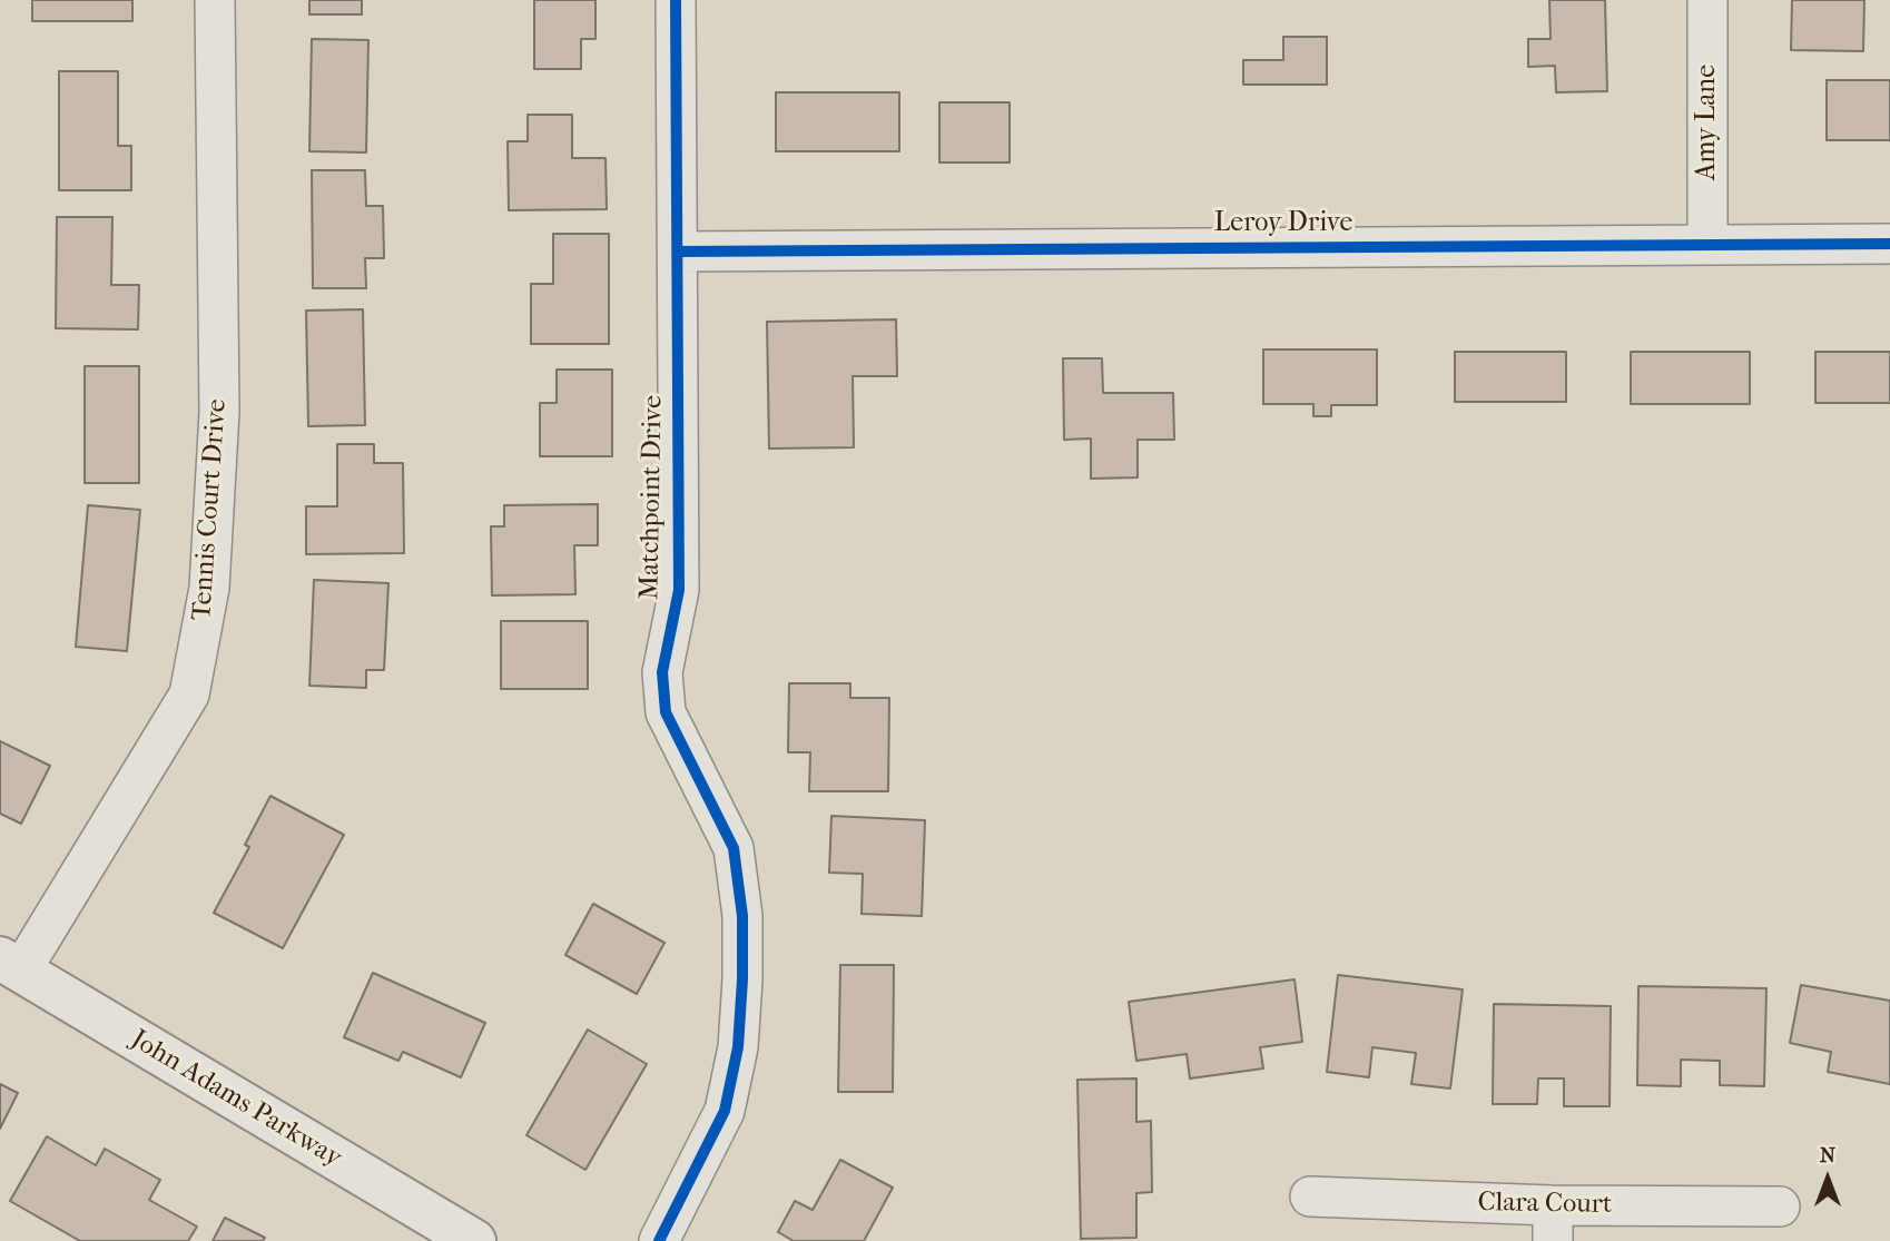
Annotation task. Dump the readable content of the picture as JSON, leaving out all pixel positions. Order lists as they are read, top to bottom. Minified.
{"streets":{"street":["Amy Lane","Leroy Drive","Matchpoint Drive","Tennis Court Drive","John Adams Parkway","Clara Court"]},"crossings":[["Amy Lane","Leroy Drive"],["Leroy Drive","Matchpoint Drive"],["Tennis Court Drive","John Adams Parkway"]],"north":"top"}
